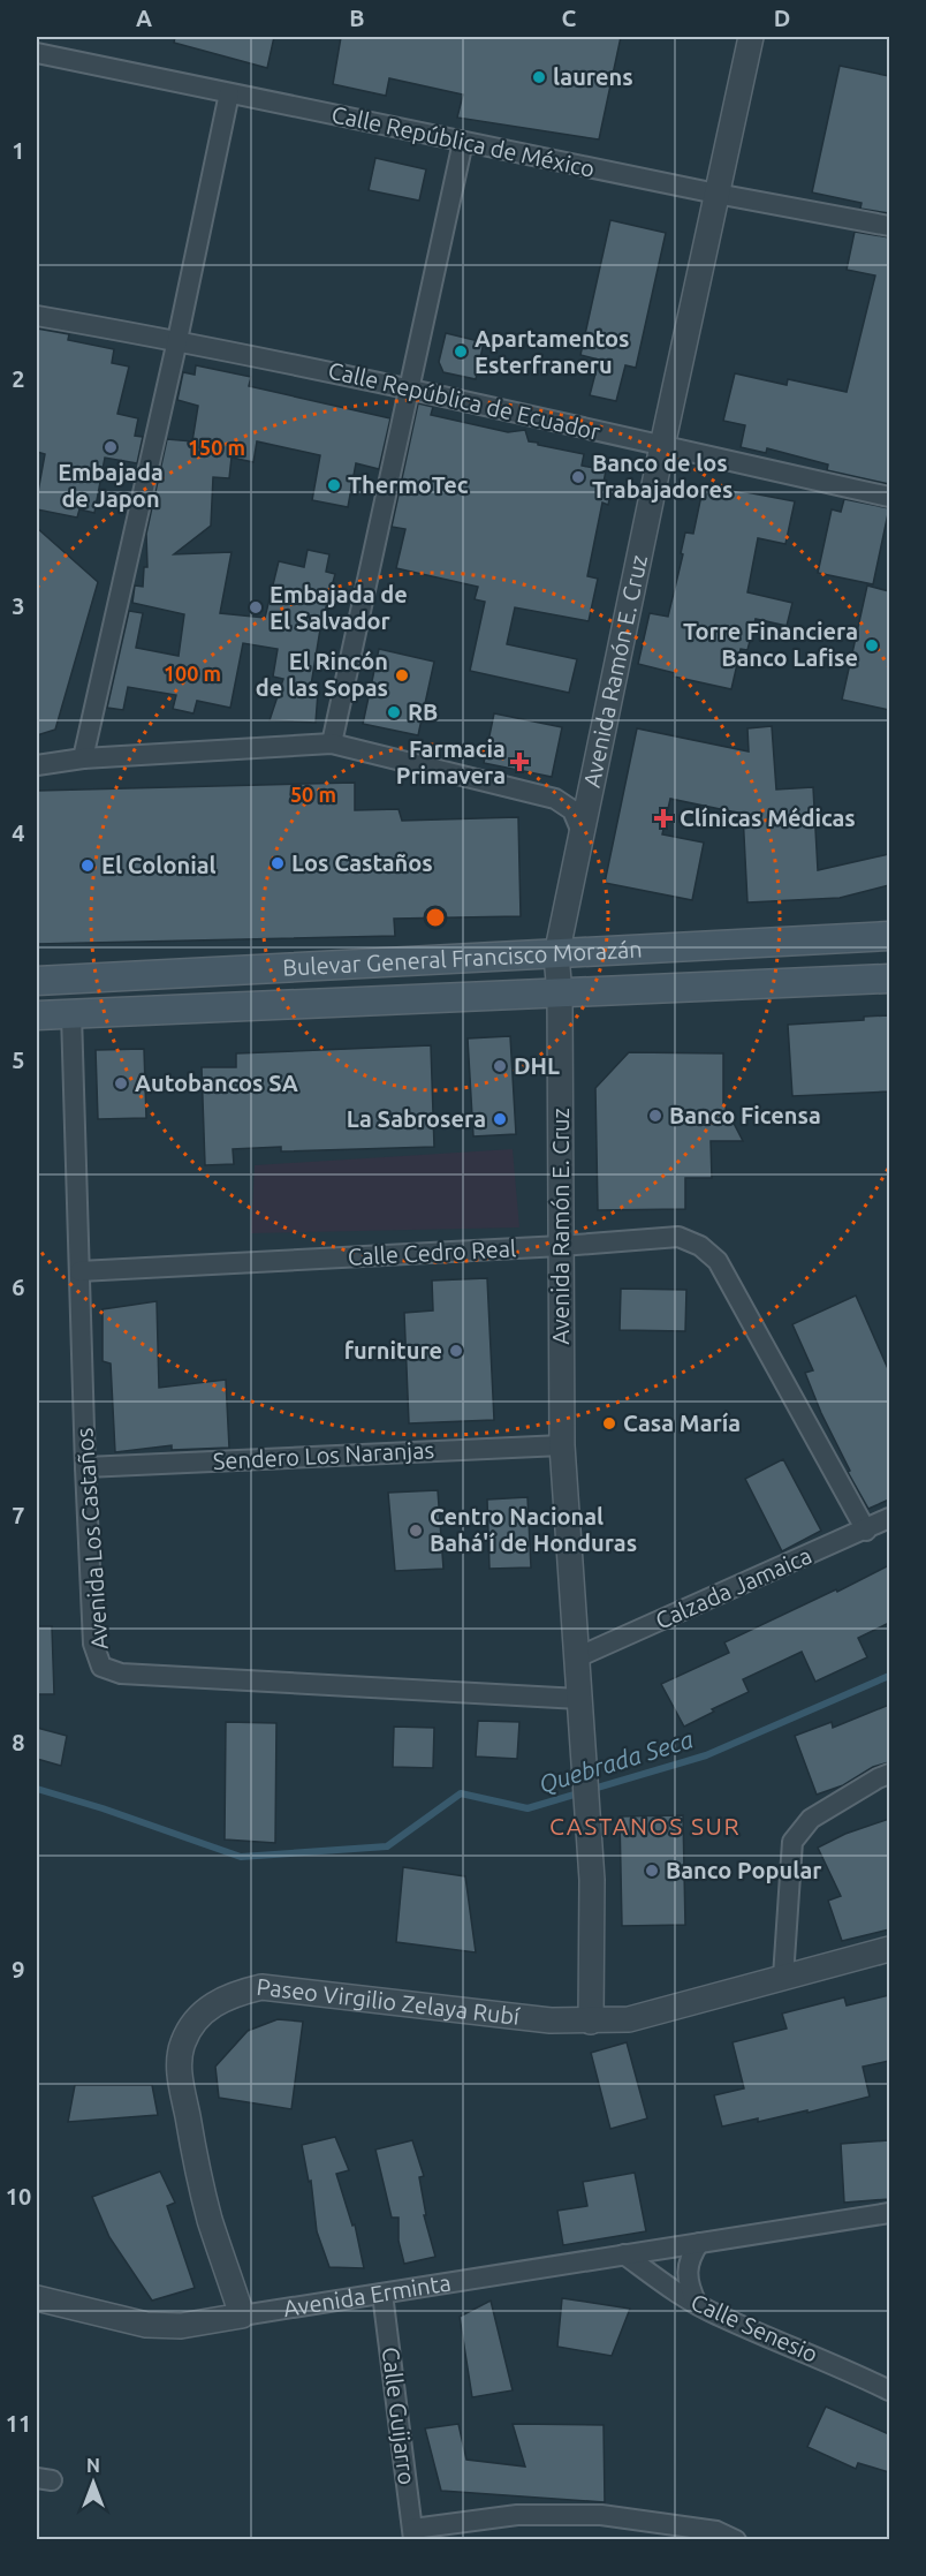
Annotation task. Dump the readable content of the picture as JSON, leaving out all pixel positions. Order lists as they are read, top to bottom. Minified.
{"streets":{"main road":["Bulevar General Francisco Morazán"],"street":["Calle República de México","Calle República de Ecuador","Avenida Ramón E. Cruz","Calle Cedro Real","Sendero Los Naranjas","Avenida Los Castaños","Calzada Jamaica","Paseo Virgilio Zelaya Rubí","Avenida Erminta","Calle Senesio","Calle Guijarro"]},"crossings":[["Calle República de México","Avenida Ramón E. Cruz"],["Calle República de Ecuador","Avenida Ramón E. Cruz"],["Avenida Ramón E. Cruz","Bulevar General Francisco Morazán"],["Avenida Ramón E. Cruz","Calle Cedro Real"],["Avenida Ramón E. Cruz","Sendero Los Naranjas"],["Avenida Ramón E. Cruz","Avenida Los Castaños"],["Avenida Ramón E. Cruz","Calzada Jamaica"],["Avenida Ramón E. Cruz","Paseo Virgilio Zelaya Rubí"],["Bulevar General Francisco Morazán","Avenida Los Castaños"],["Calle Cedro Real","Avenida Los Castaños"],["Calle Cedro Real","Calzada Jamaica"],["Sendero Los Naranjas","Avenida Los Castaños"],["Paseo Virgilio Zelaya Rubí","Avenida Erminta"],["Avenida Erminta","Calle Senesio"],["Avenida Erminta","Calle Guijarro"]],"districts":["CASTANOS SUR"],"water":["Quebrada Seca"],"places":{"other":["laurens","Apartamentos Esterfraneru","Embajada de Japon","Banco de los Trabajadores","ThermoTec","Embajada de El Salvador","Torre Financiera Banco Lafise","El Rincón de las Sopas","RB","Los Castaños","El Colonial","DHL","Autobancos SA","Banco Ficensa","La Sabrosera","furniture","Casa María","Centro Nacional Bahá'í de Honduras","Banco Popular"],"health":["Farmacia Primavera","Clínicas Médicas"]},"north":"top","grid":{"columns":["A","B","C","D"],"rows":["1","2","3","4","5","6","7","8","9","10","11"]},"rings":["150 m","100 m","50 m"]}
